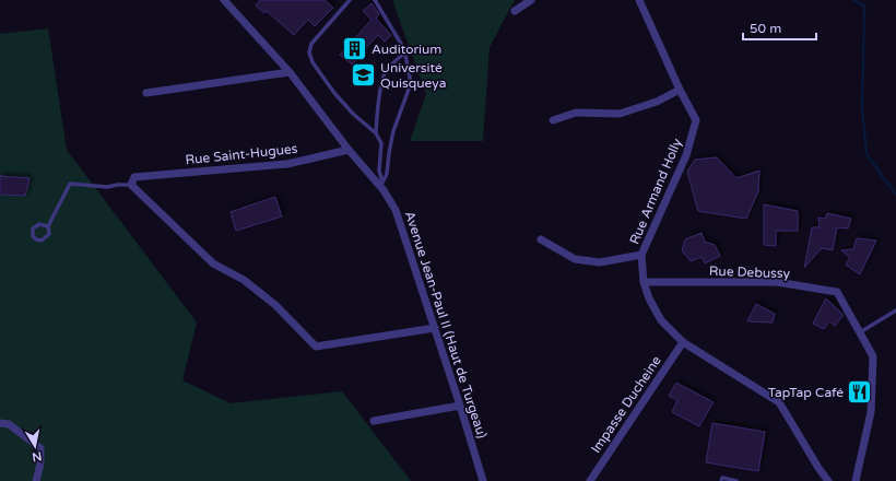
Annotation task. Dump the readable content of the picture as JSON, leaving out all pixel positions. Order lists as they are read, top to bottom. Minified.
{"streets":{"street":["Rue Saint-Hugues","Rue Armand Holly","Rue Debussy","Avenue Jean-Paul II (Haut de Turgeau)","Impasse Ducheine"]},"crossings":[["Rue Saint-Hugues","Avenue Jean-Paul II (Haut de Turgeau)"],["Rue Armand Holly","Rue Debussy"],["Rue Armand Holly","Impasse Ducheine"]],"places":{"building":["Auditorium"],"school or university":["Université Quisqueya"],"restaurant":["TapTap Café"]},"scale_bar":"50 m","north":"bottom"}
